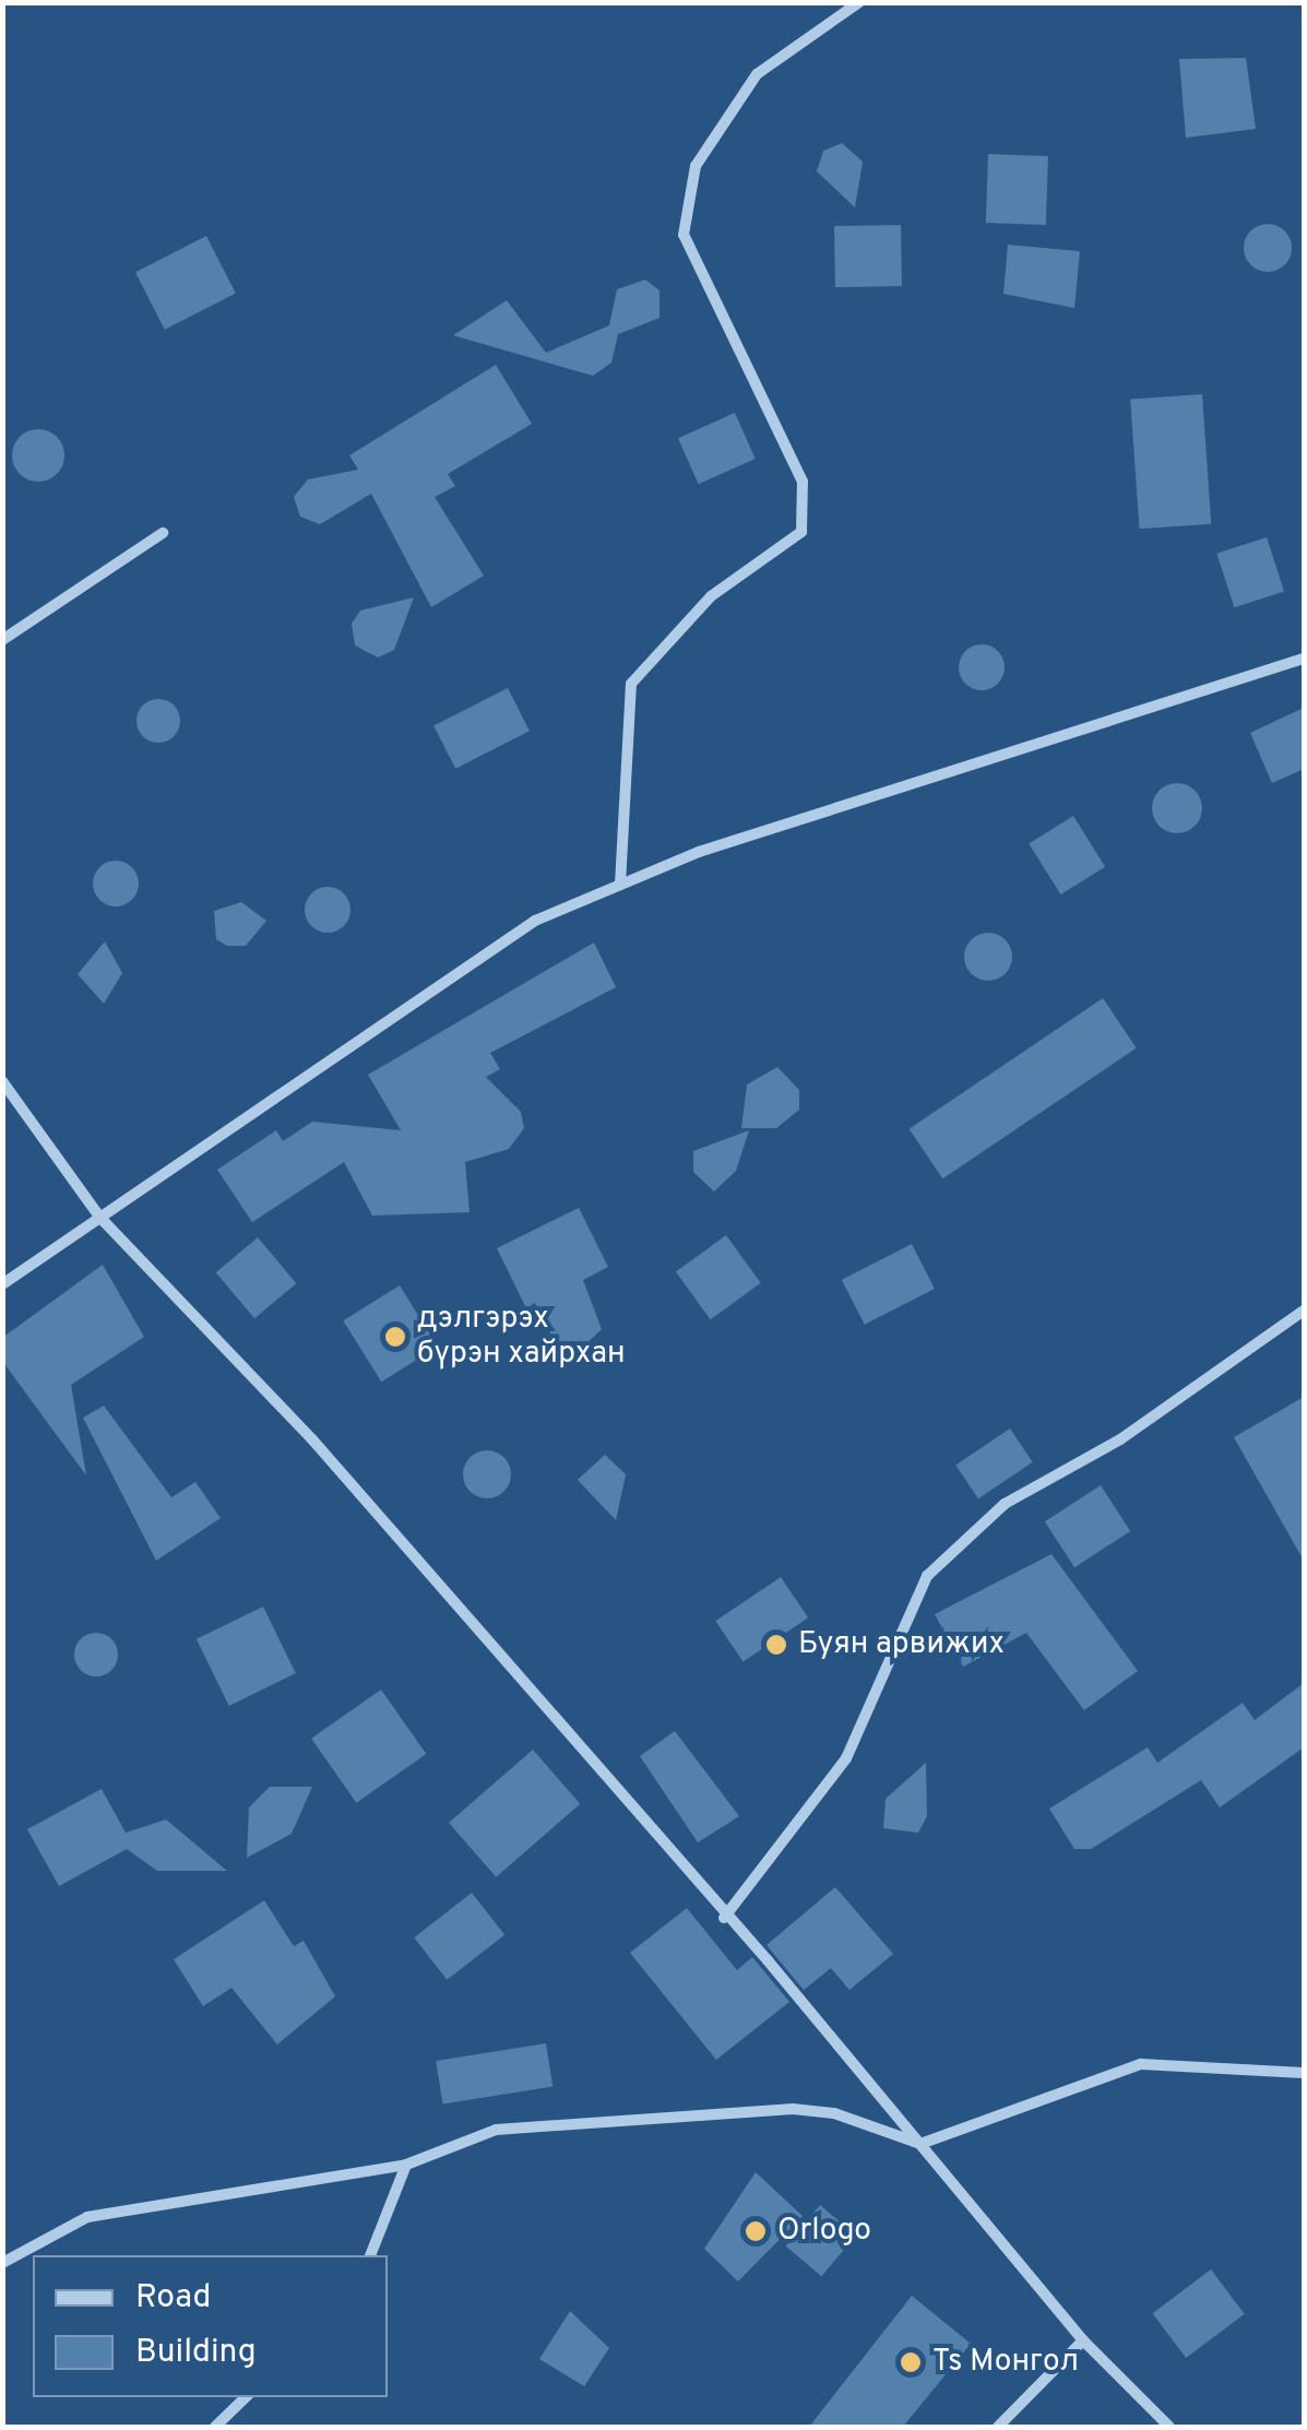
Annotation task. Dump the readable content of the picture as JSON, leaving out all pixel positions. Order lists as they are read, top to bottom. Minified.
{"places":["дэлгэрэх бүрэн хайрхан","Буян арвижих","Orlogo","Ts Монгол"],"legend":["Road","Building"]}
